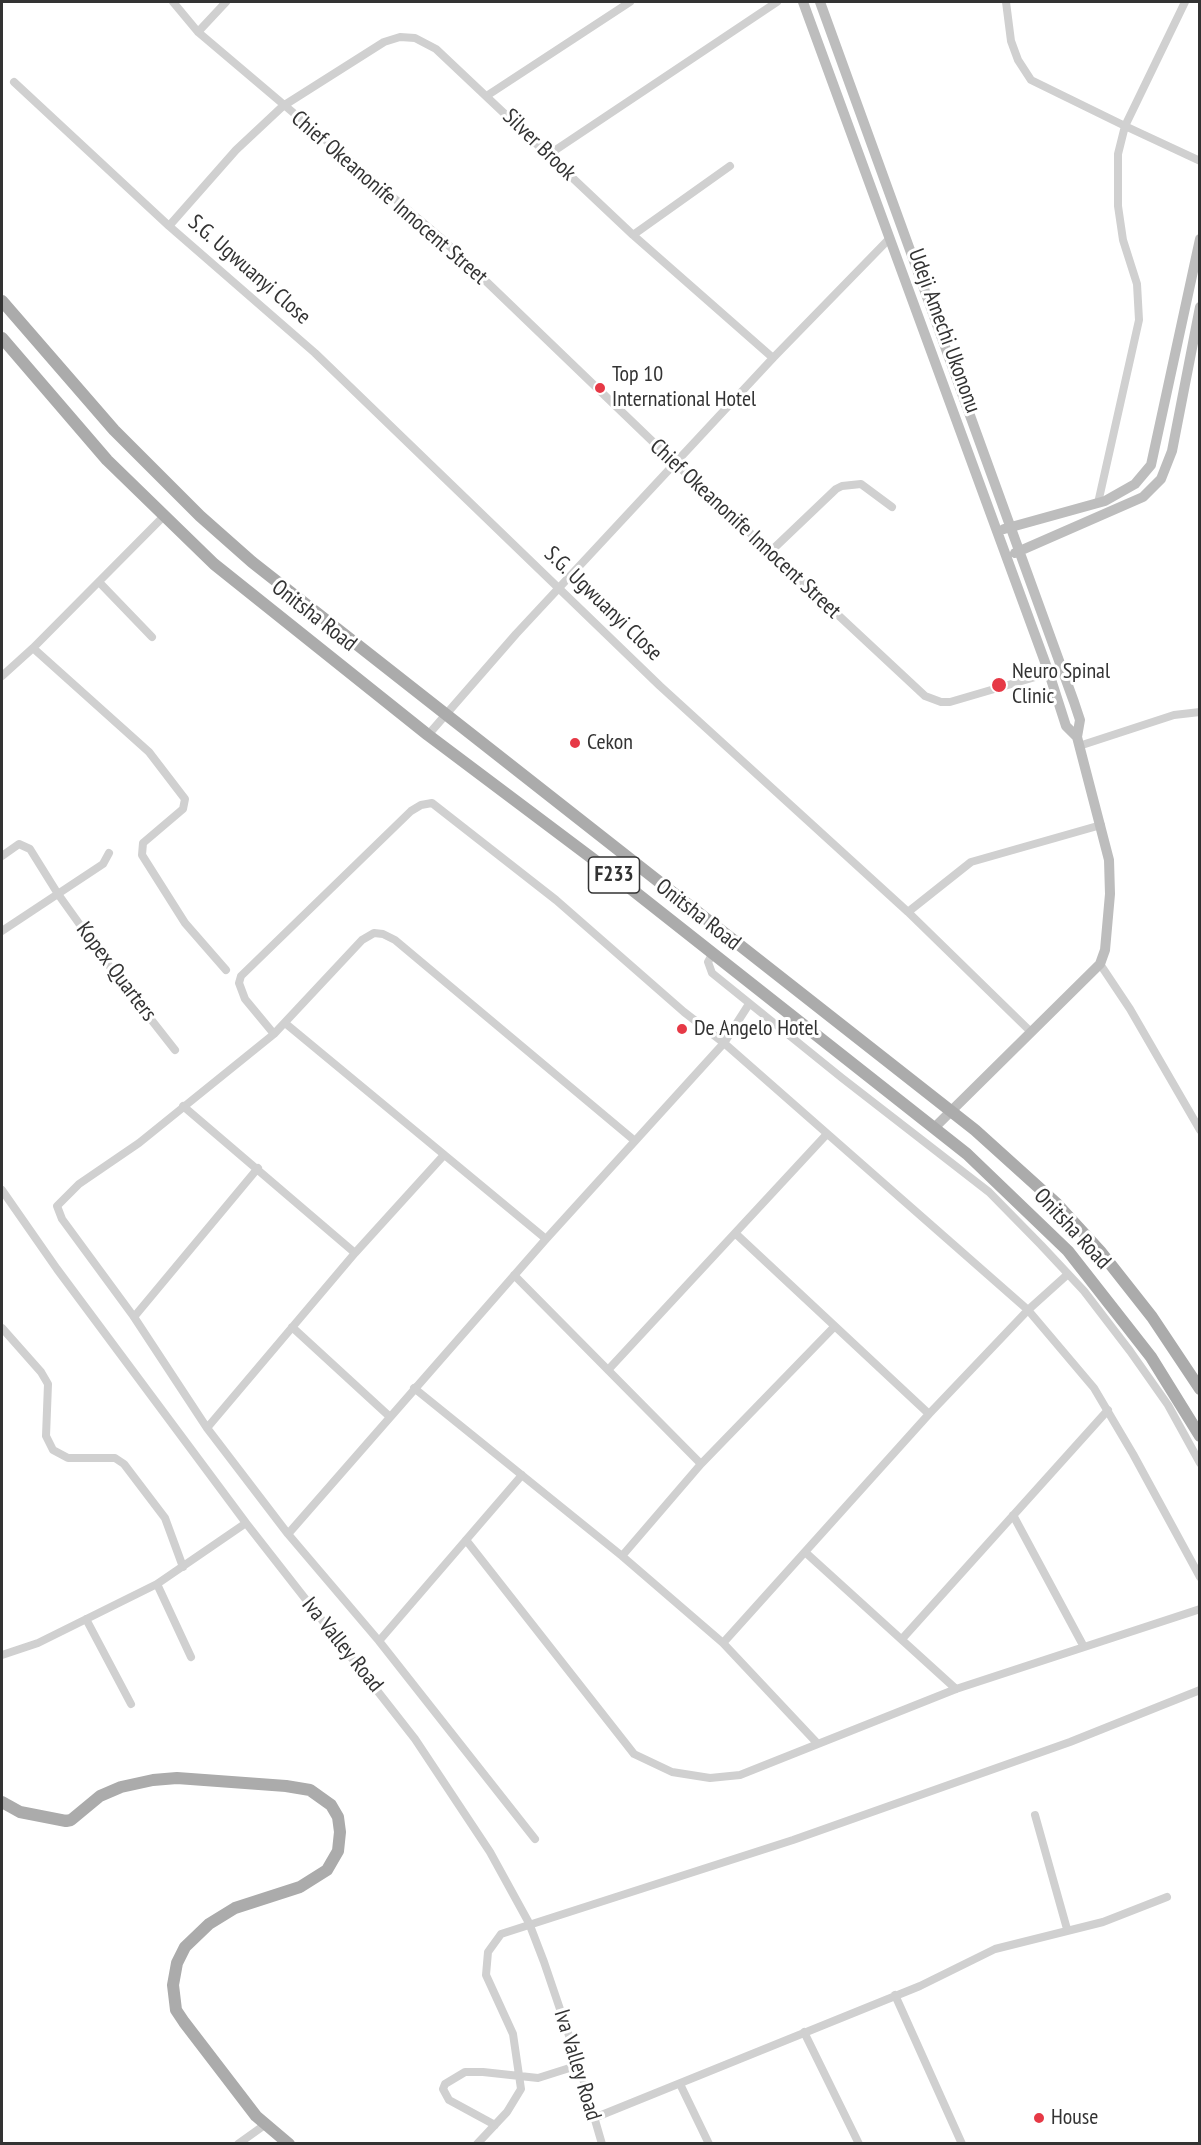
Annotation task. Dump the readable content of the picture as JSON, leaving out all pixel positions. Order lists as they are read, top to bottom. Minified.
{"streets":{"main road":["Udeji Amechi Ukononu","Onitsha Road","F233"],"street":["Silver Brook","Chief Okeanonife Innocent Street","S.G. Ugwuanyi Close","Kopex Quarters","Iva Valley Road"]},"crossings":[["Silver Brook","Chief Okeanonife Innocent Street"],["Silver Brook","S.G. Ugwuanyi Close"],["Chief Okeanonife Innocent Street","S.G. Ugwuanyi Close"],["Chief Okeanonife Innocent Street","Udeji Amechi Ukononu"]],"places":["Top 10 International Hotel","Neuro Spinal Clinic","Cekon","De Angelo Hotel","House"]}
